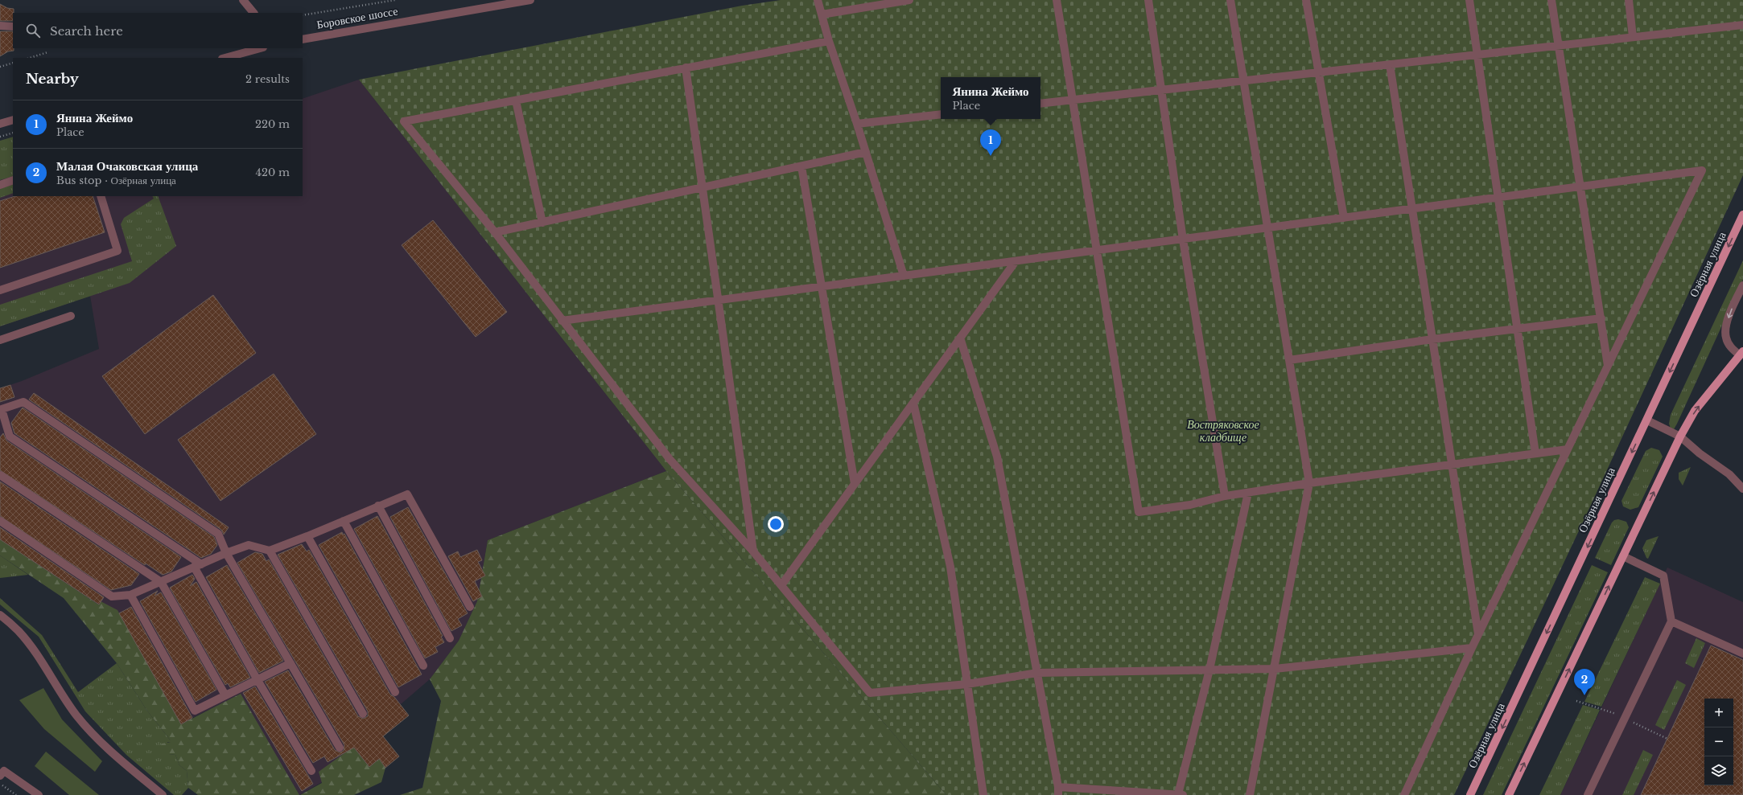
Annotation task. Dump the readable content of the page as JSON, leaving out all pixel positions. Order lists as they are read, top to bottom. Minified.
{"streets":{"main road":["Озёрная улица"],"street":["Боровское шоссе"]},"parks":["Востряковское кладбище"],"page":{"search":"Search here","heading":["Nearby","2 results"],"popup":["Янина Жеймо","Place"],"list":[{"mark":"1","name":"Янина Жеймо","note":"Place","value":"220 m"},{"mark":"2","name":"Малая Очаковская улица","note":"Bus stop · Озёрная улица","value":"420 m"}],"pins":["1","2"],"map_buttons":["+","−"]}}
